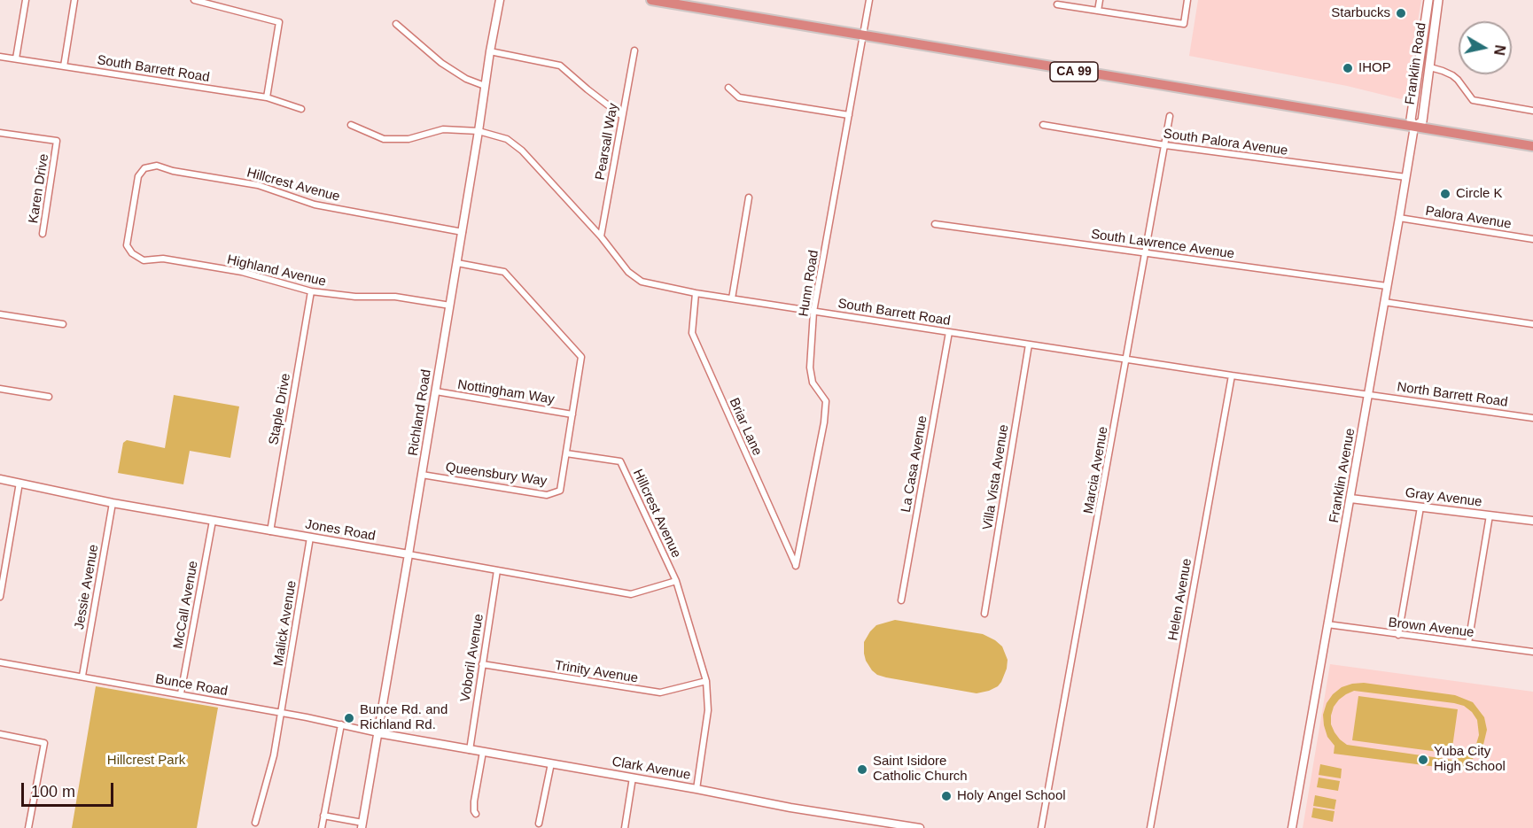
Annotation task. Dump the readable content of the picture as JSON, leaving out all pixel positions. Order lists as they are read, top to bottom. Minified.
{"streets":{"highway":["CA 99"],"main road":["Franklin Road"],"street":["South Barrett Road","Pearsall Way","South Palora Avenue","Hillcrest Avenue","Karen Drive","Palora Avenue","South Lawrence Avenue","Highland Avenue","Hunn Road","Nottingham Way","North Barrett Road","Staple Drive","Richland Road","Briar Lane","La Casa Avenue","Marcia Avenue","Queensbury Way","Franklin Avenue","Villa Vista Avenue","Gray Avenue","Jones Road","Jessie Avenue","Helen Avenue","McCall Avenue","Malick Avenue","Brown Avenue","Voboril Avenue","Trinity Avenue","Bunce Road","Clark Avenue"]},"crossings":[["Franklin Road","CA 99"],["Franklin Road","Franklin Avenue"],["South Barrett Road","Pearsall Way"],["South Barrett Road","Hunn Road"],["South Barrett Road","North Barrett Road"],["South Barrett Road","Richland Road"],["South Barrett Road","Briar Lane"],["South Barrett Road","La Casa Avenue"],["South Barrett Road","Marcia Avenue"],["South Barrett Road","Franklin Avenue"],["South Barrett Road","Villa Vista Avenue"],["South Barrett Road","Helen Avenue"],["CA 99","Hunn Road"],["CA 99","Franklin Avenue"],["South Palora Avenue","Marcia Avenue"],["South Palora Avenue","Franklin Avenue"],["Hillcrest Avenue","Highland Avenue"],["Hillcrest Avenue","Richland Road"],["Hillcrest Avenue","Queensbury Way"],["Hillcrest Avenue","Jones Road"],["Hillcrest Avenue","Trinity Avenue"],["Hillcrest Avenue","Clark Avenue"],["Palora Avenue","Franklin Avenue"],["South Lawrence Avenue","Marcia Avenue"],["South Lawrence Avenue","Franklin Avenue"],["Highland Avenue","Staple Drive"],["Highland Avenue","Richland Road"],["Hunn Road","Briar Lane"],["Nottingham Way","Richland Road"],["North Barrett Road","Franklin Avenue"],["Staple Drive","Jones Road"],["Richland Road","Queensbury Way"],["Richland Road","Jones Road"],["Richland Road","Bunce Road"],["Richland Road","Clark Avenue"],["Franklin Avenue","Gray Avenue"],["Franklin Avenue","Brown Avenue"],["Jones Road","Jessie Avenue"],["Jones Road","McCall Avenue"],["Jones Road","Malick Avenue"],["Jones Road","Voboril Avenue"],["Jessie Avenue","Bunce Road"],["McCall Avenue","Bunce Road"],["Malick Avenue","Bunce Road"],["Voboril Avenue","Trinity Avenue"],["Voboril Avenue","Clark Avenue"],["Bunce Road","Clark Avenue"]],"parks":["Hillcrest Park"],"places":["Starbucks","IHOP","Circle K","Bunce Rd. and Richland Rd.","Yuba City High School","Saint Isidore Catholic Church","Holy Angel School"],"scale_bar":"100 m","north":"right"}
